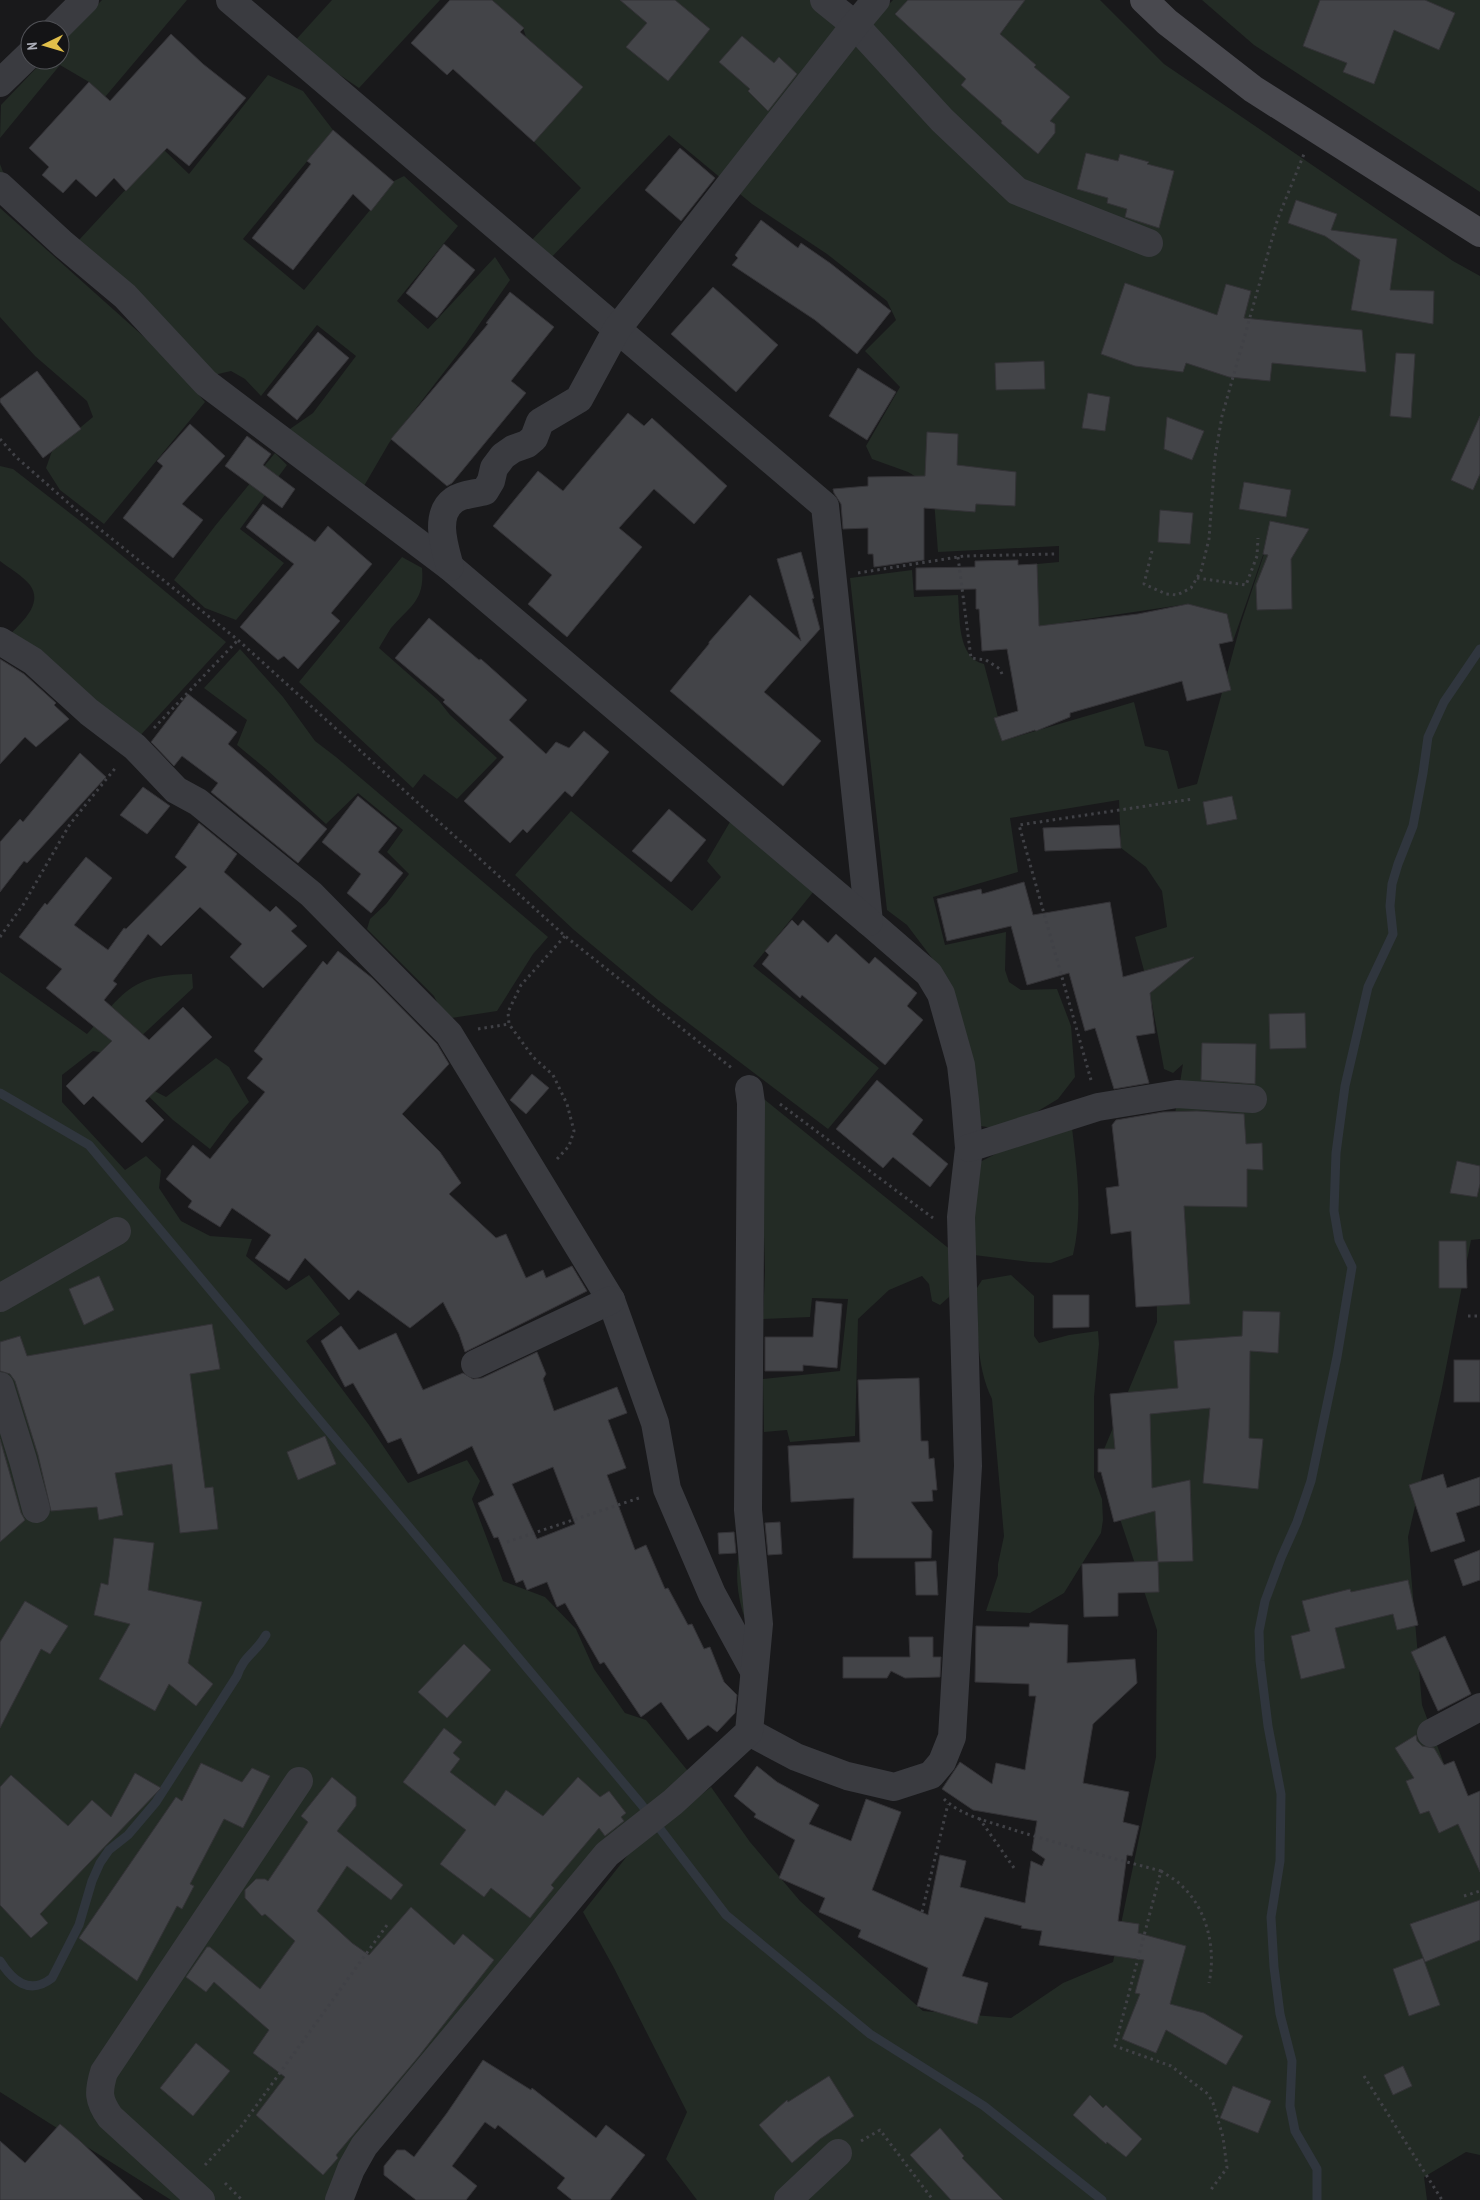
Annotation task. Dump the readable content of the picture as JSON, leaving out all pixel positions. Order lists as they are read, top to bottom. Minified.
{"north":"left"}
